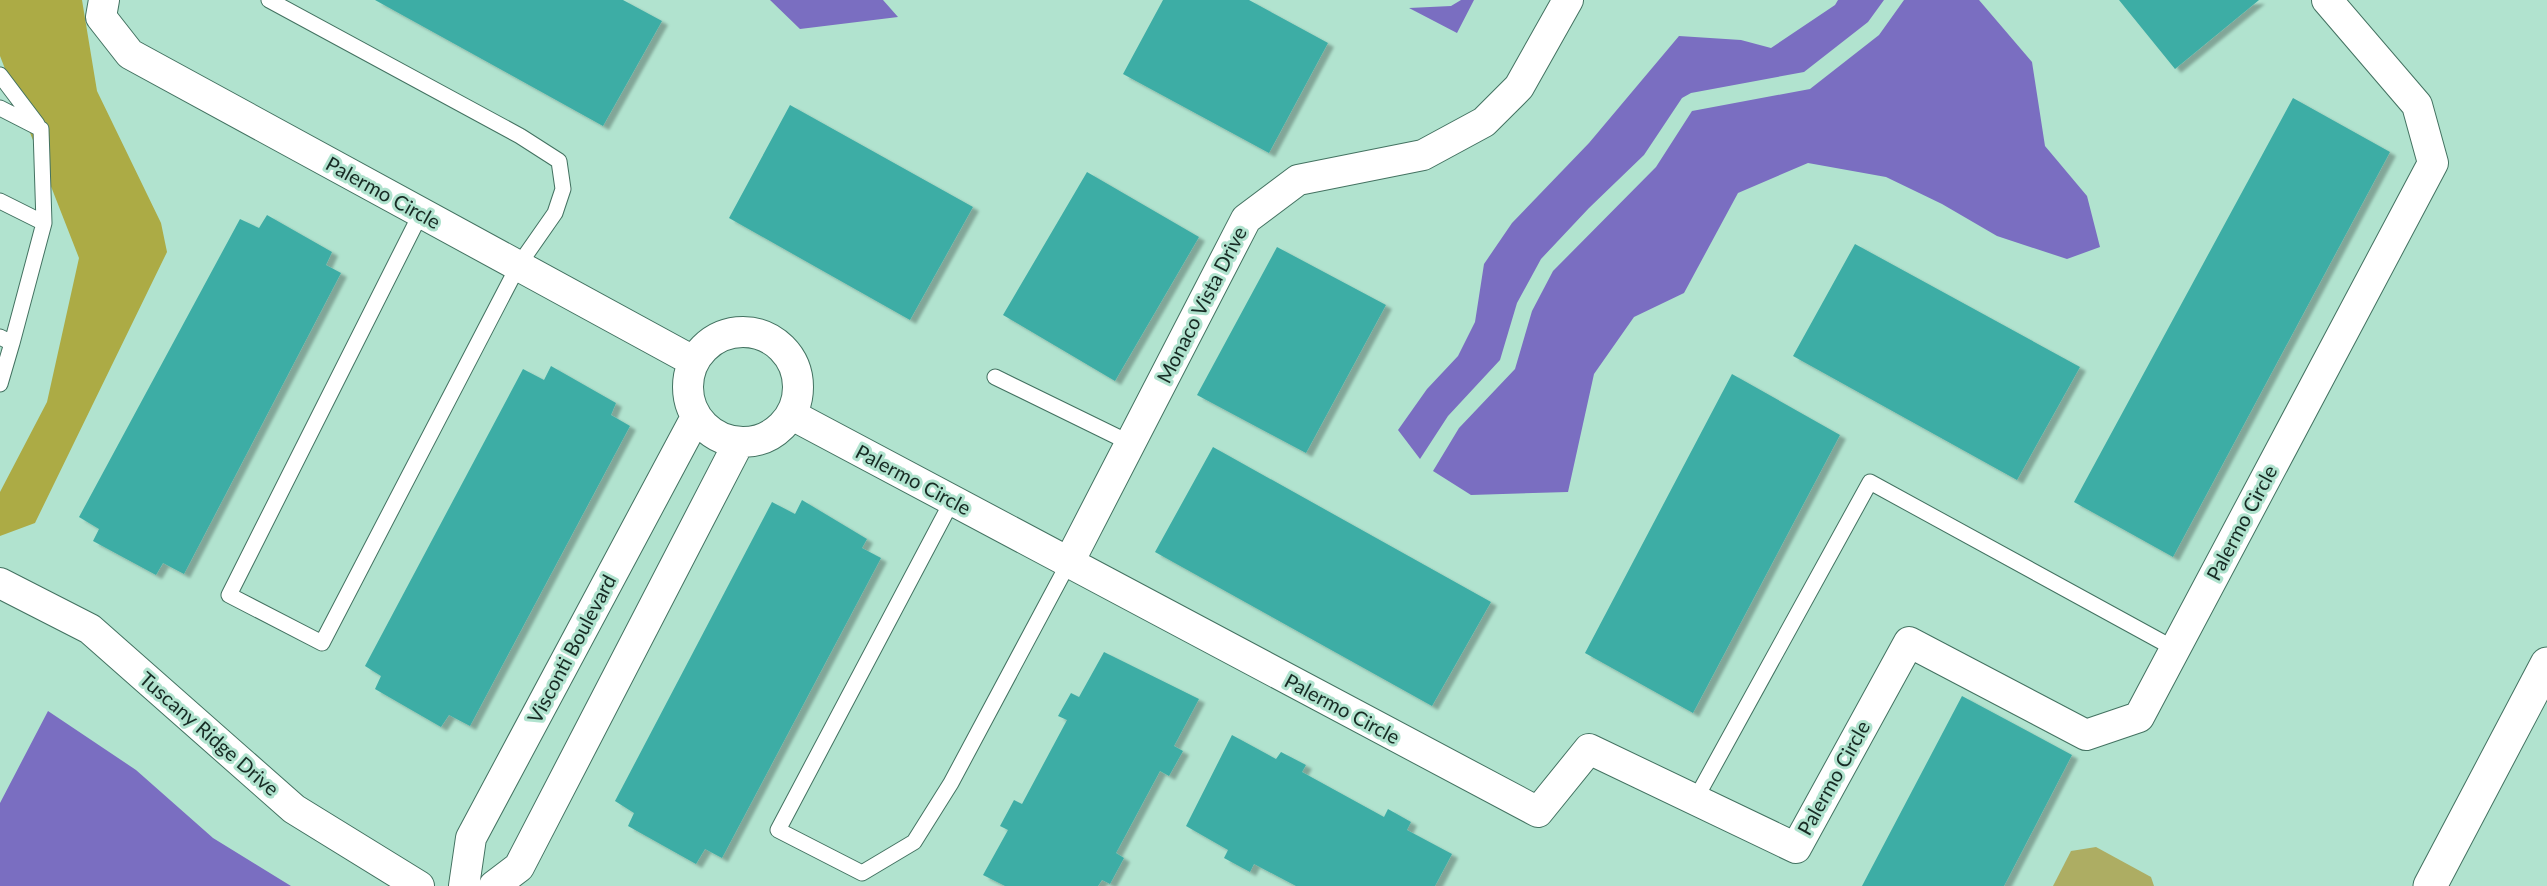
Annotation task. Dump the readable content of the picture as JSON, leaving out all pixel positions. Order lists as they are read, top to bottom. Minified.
{"streets":{"street":["Palermo Circle","Monaco Vista Drive","Visconti Boulevard","Tuscany Ridge Drive"]},"crossings":[["Palermo Circle","Monaco Vista Drive"],["Palermo Circle","Visconti Boulevard"]]}
